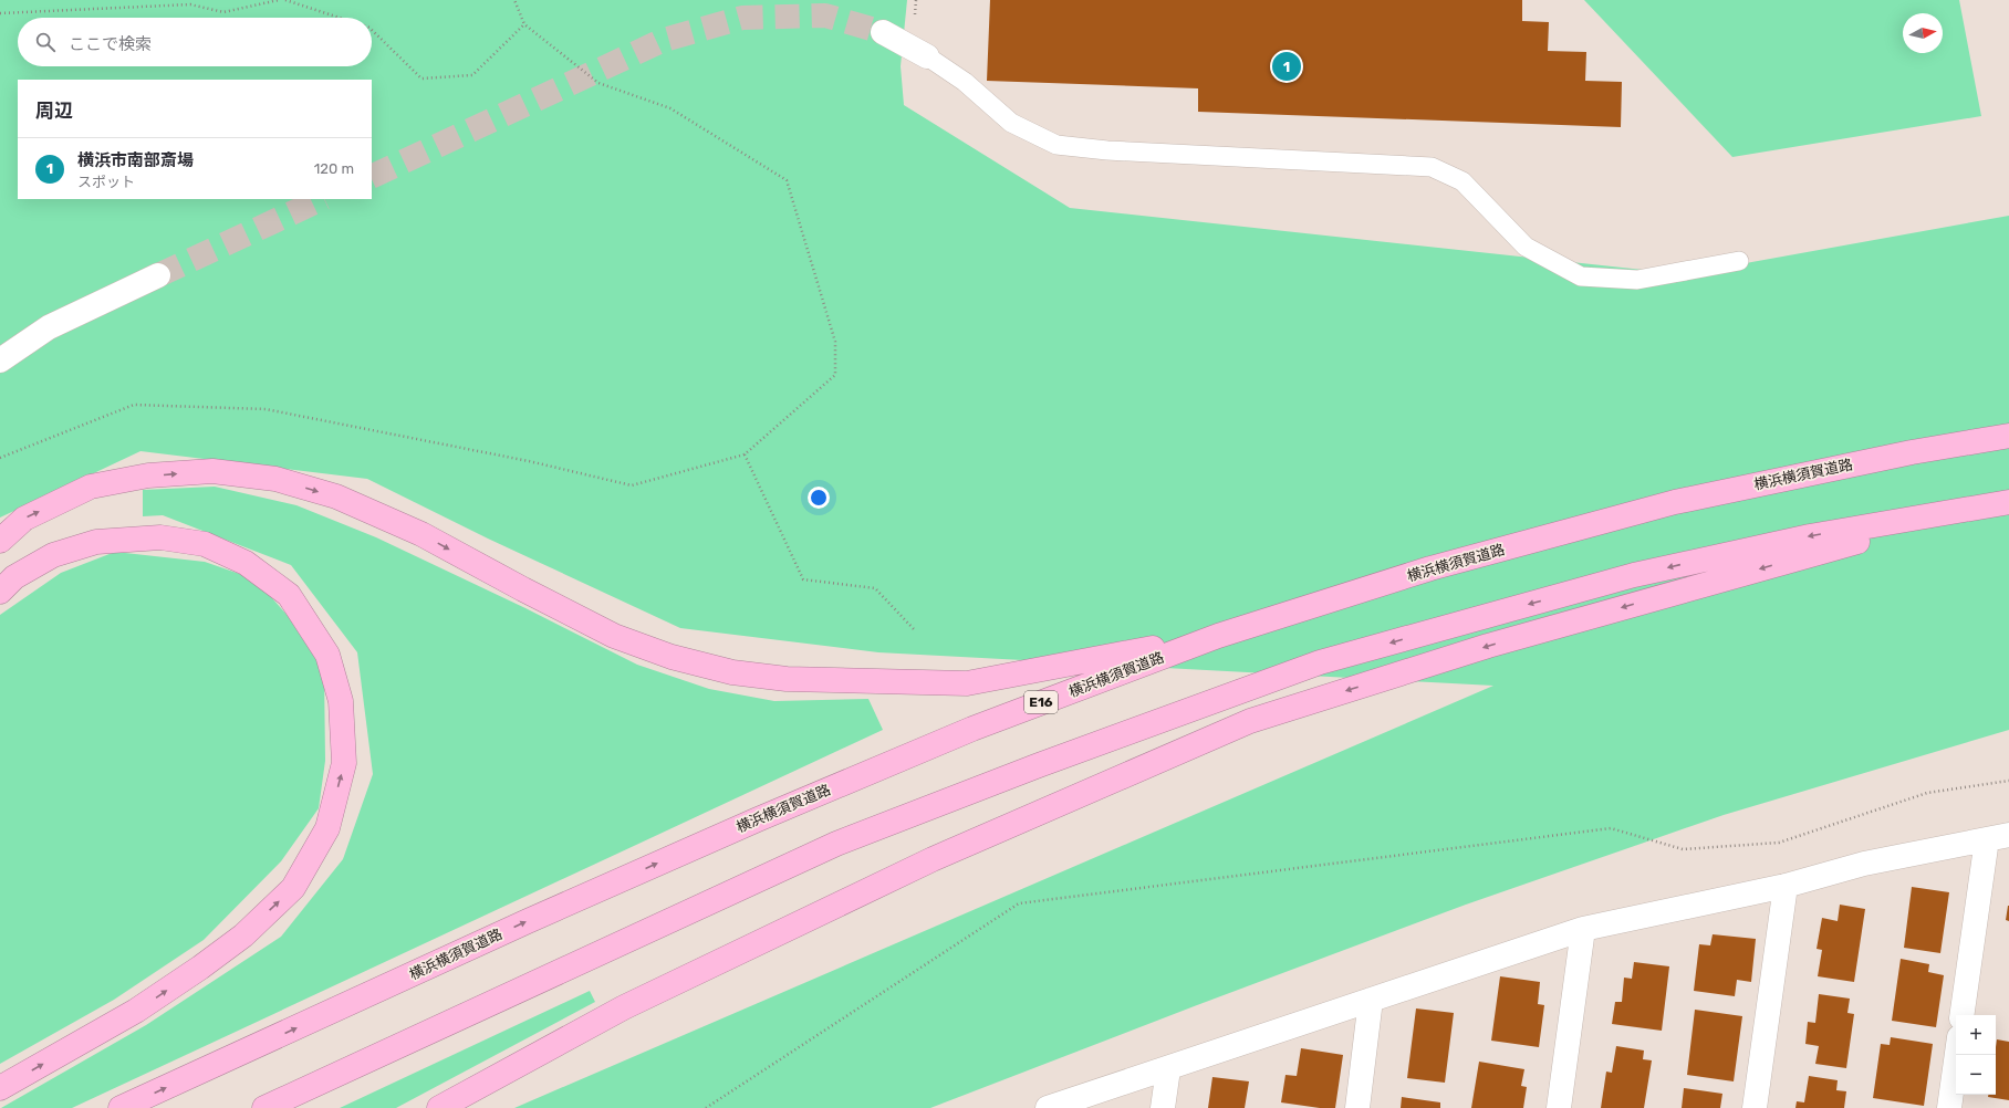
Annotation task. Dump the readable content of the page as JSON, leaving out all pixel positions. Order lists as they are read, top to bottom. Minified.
{"streets":{"highway":["横浜横須賀道路","E16"]},"north":"right","page":{"search":"ここで検索","pins":"1","heading":"周辺","list":[{"mark":"1","name":"横浜市南部斎場","note":"スポット","value":"120 m"}],"map_buttons":["+","−"]}}
